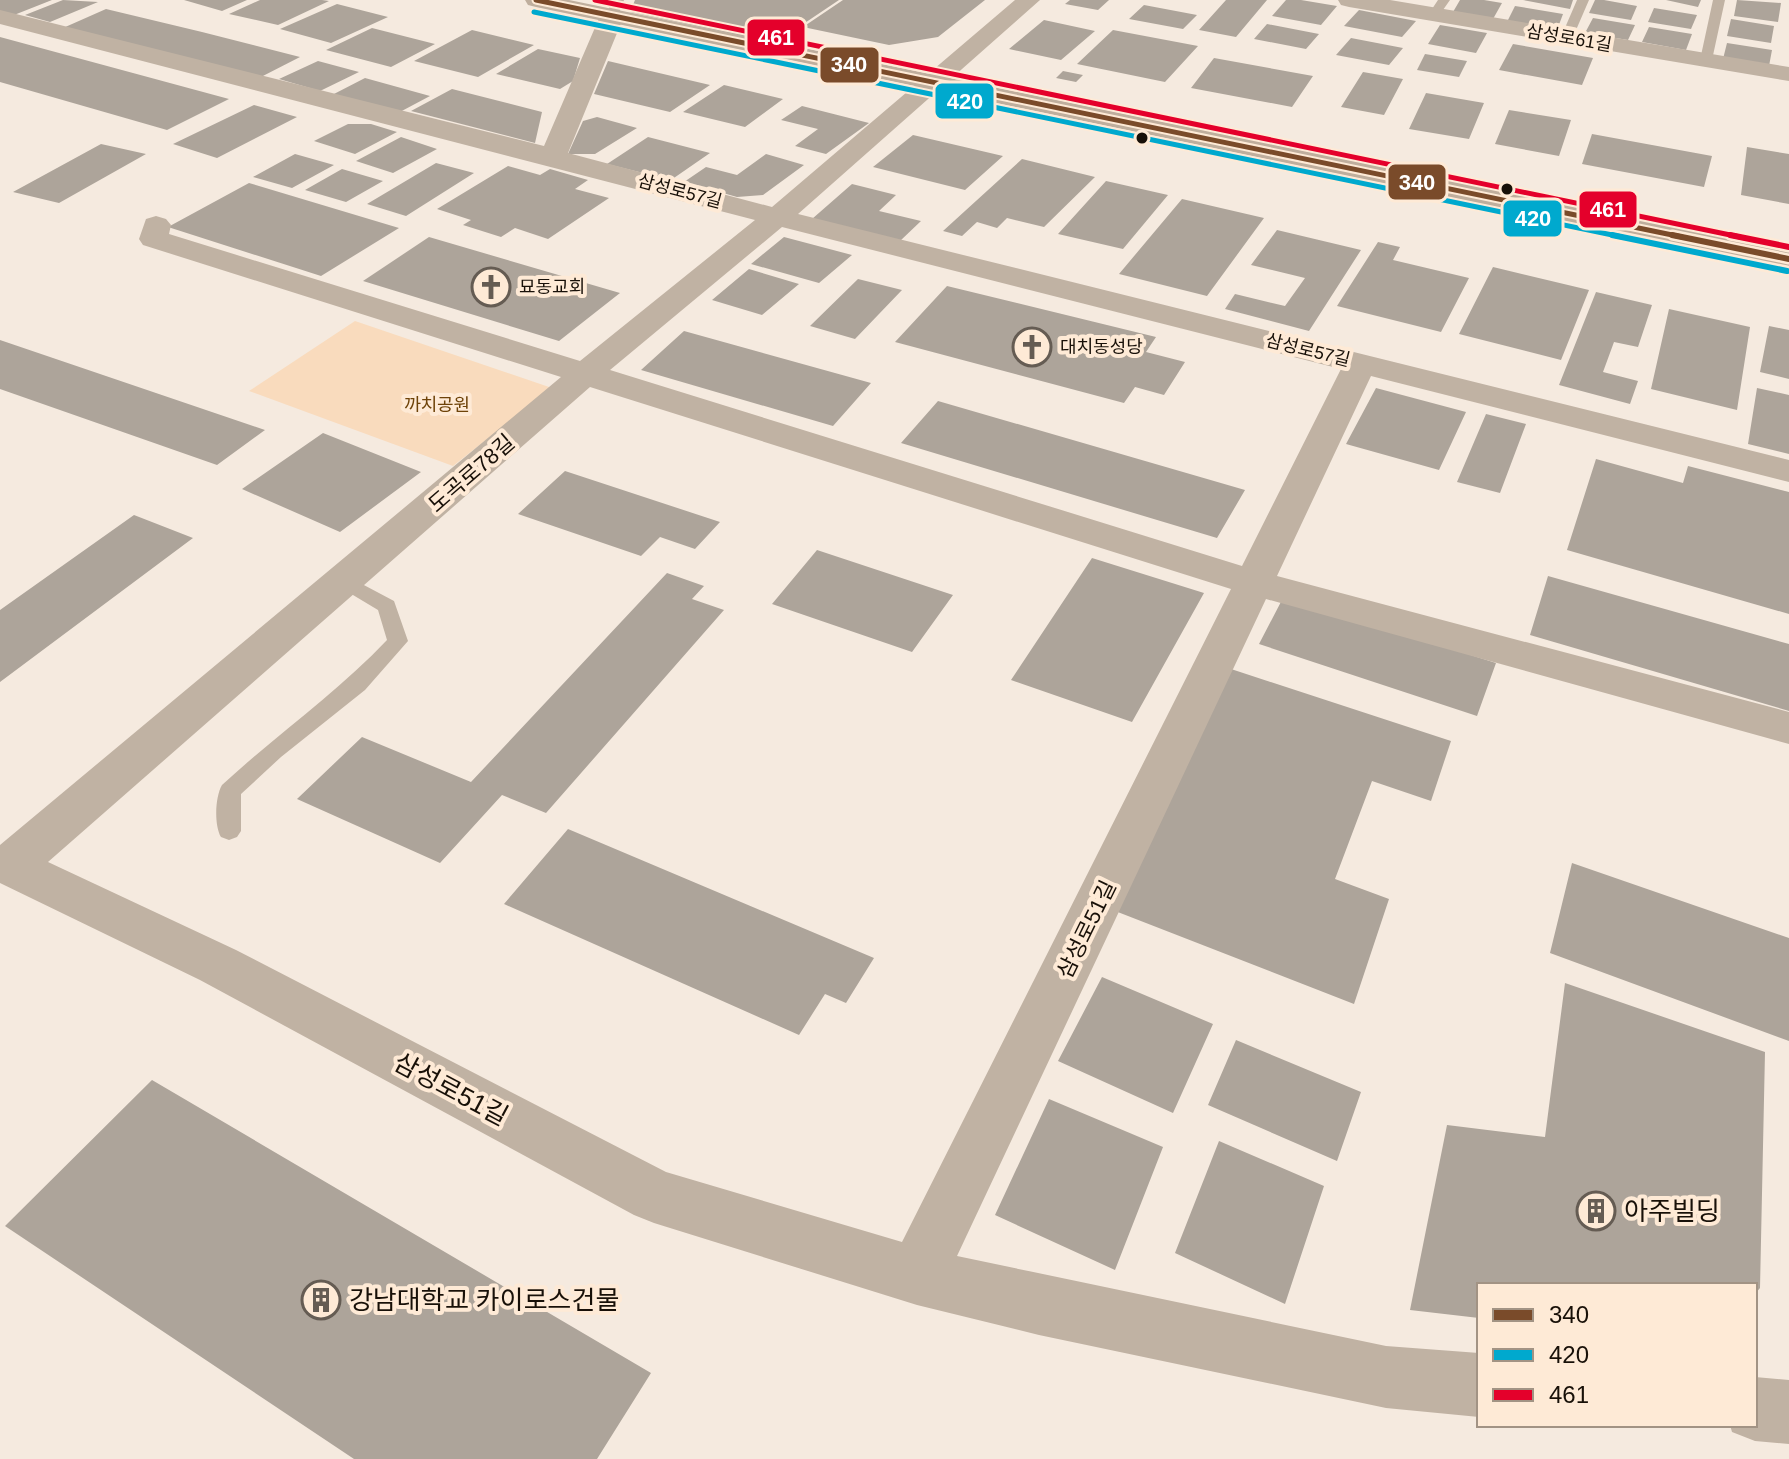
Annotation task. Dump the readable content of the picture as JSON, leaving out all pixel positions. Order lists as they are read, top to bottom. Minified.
{"streets":{"street":["삼성로61길","삼성로57길","도곡로78길","삼성로51길"]},"crossings":[["삼성로57길","도곡로78길"],["삼성로57길","삼성로51길"],["도곡로78길","삼성로51길"]],"parks":["까치공원"],"places":{"church":["묘동교회","대치동성당"],"building":["아주빌딩","강남대학교 카이로스건물"]},"lines":["transit line 340","transit line 461","transit line 420"],"legend":["340","420","461"]}
